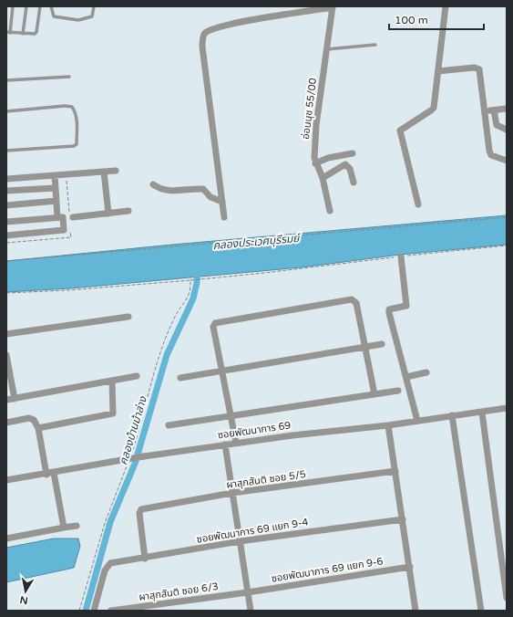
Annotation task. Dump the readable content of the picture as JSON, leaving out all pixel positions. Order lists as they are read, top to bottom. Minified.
{"streets":{"street":["อ่อนนุช 55/00","ซอยพัฒนาการ 69","ผาสุกสันติ ซอย 5/5","ซอยพัฒนาการ 69 แยก 9-4","ซอยพัฒนาการ 69 แยก 9-6","ผาสุกสันติ ซอย 6/3"]},"crossings":[["ผาสุกสันติ ซอย 5/5","ซอยพัฒนาการ 69 แยก 9-4"],["ซอยพัฒนาการ 69 แยก 9-6","ผาสุกสันติ ซอย 6/3"]],"water":["คลองประเวศบุรีรมย์","คลองบ้านม้าล่าง"],"scale_bar":"100 m","north":"bottom"}
